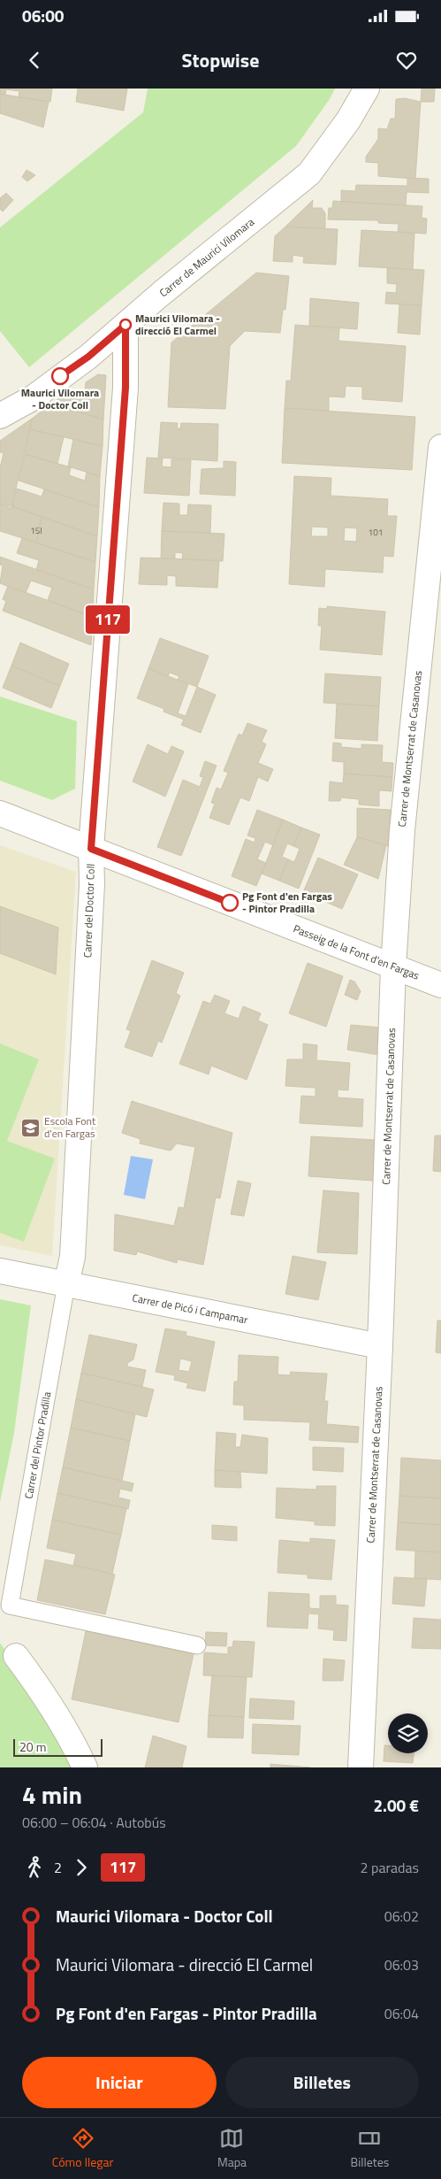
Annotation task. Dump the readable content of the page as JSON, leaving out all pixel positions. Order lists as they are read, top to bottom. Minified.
{"streets":{"street":["Carrer de Maurici Vilomara","Carrer de Montserrat de Casanovas","Carrer del Doctor Coll","Passeig de la Font d'en Fargas","Carrer de Picó i Campamar"],"lane":["Carrer del Pintor Pradilla"]},"crossings":[["Carrer de Maurici Vilomara","Carrer del Doctor Coll"],["Carrer de Montserrat de Casanovas","Passeig de la Font d'en Fargas"],["Carrer de Montserrat de Casanovas","Carrer de Picó i Campamar"],["Carrer del Doctor Coll","Passeig de la Font d'en Fargas"],["Carrer del Doctor Coll","Carrer de Picó i Campamar"],["Carrer del Doctor Coll","Carrer del Pintor Pradilla"],["Carrer de Picó i Campamar","Carrer del Pintor Pradilla"]],"places":{"other":["Maurici Vilomara - direcció El Carmel","Maurici Vilomara - Doctor Coll","Pg Font d'en Fargas - Pintor Pradilla"],"school or university":["Escola Font d'en Fargas"]},"lines":["bus line 117"],"house_numbers":["15I","101"],"scale_bar":"20 m","page":{"status":"06:00","header":"Stopwise","on_map":"117","scale":"20 m","heading":["4 min","06:00 – 06:04 · Autobús","2.00 €"],"legs":["2","117","2 paradas"],"list":[{"name":"Maurici Vilomara - Doctor Coll","value":"06:02"},{"name":"Maurici Vilomara - direcció El Carmel","value":"06:03"},{"name":"Pg Font d'en Fargas - Pintor Pradilla","value":"06:04"}],"buttons":["Iniciar","Billetes"],"tabs":["Cómo llegar","Mapa","Billetes"]}}
